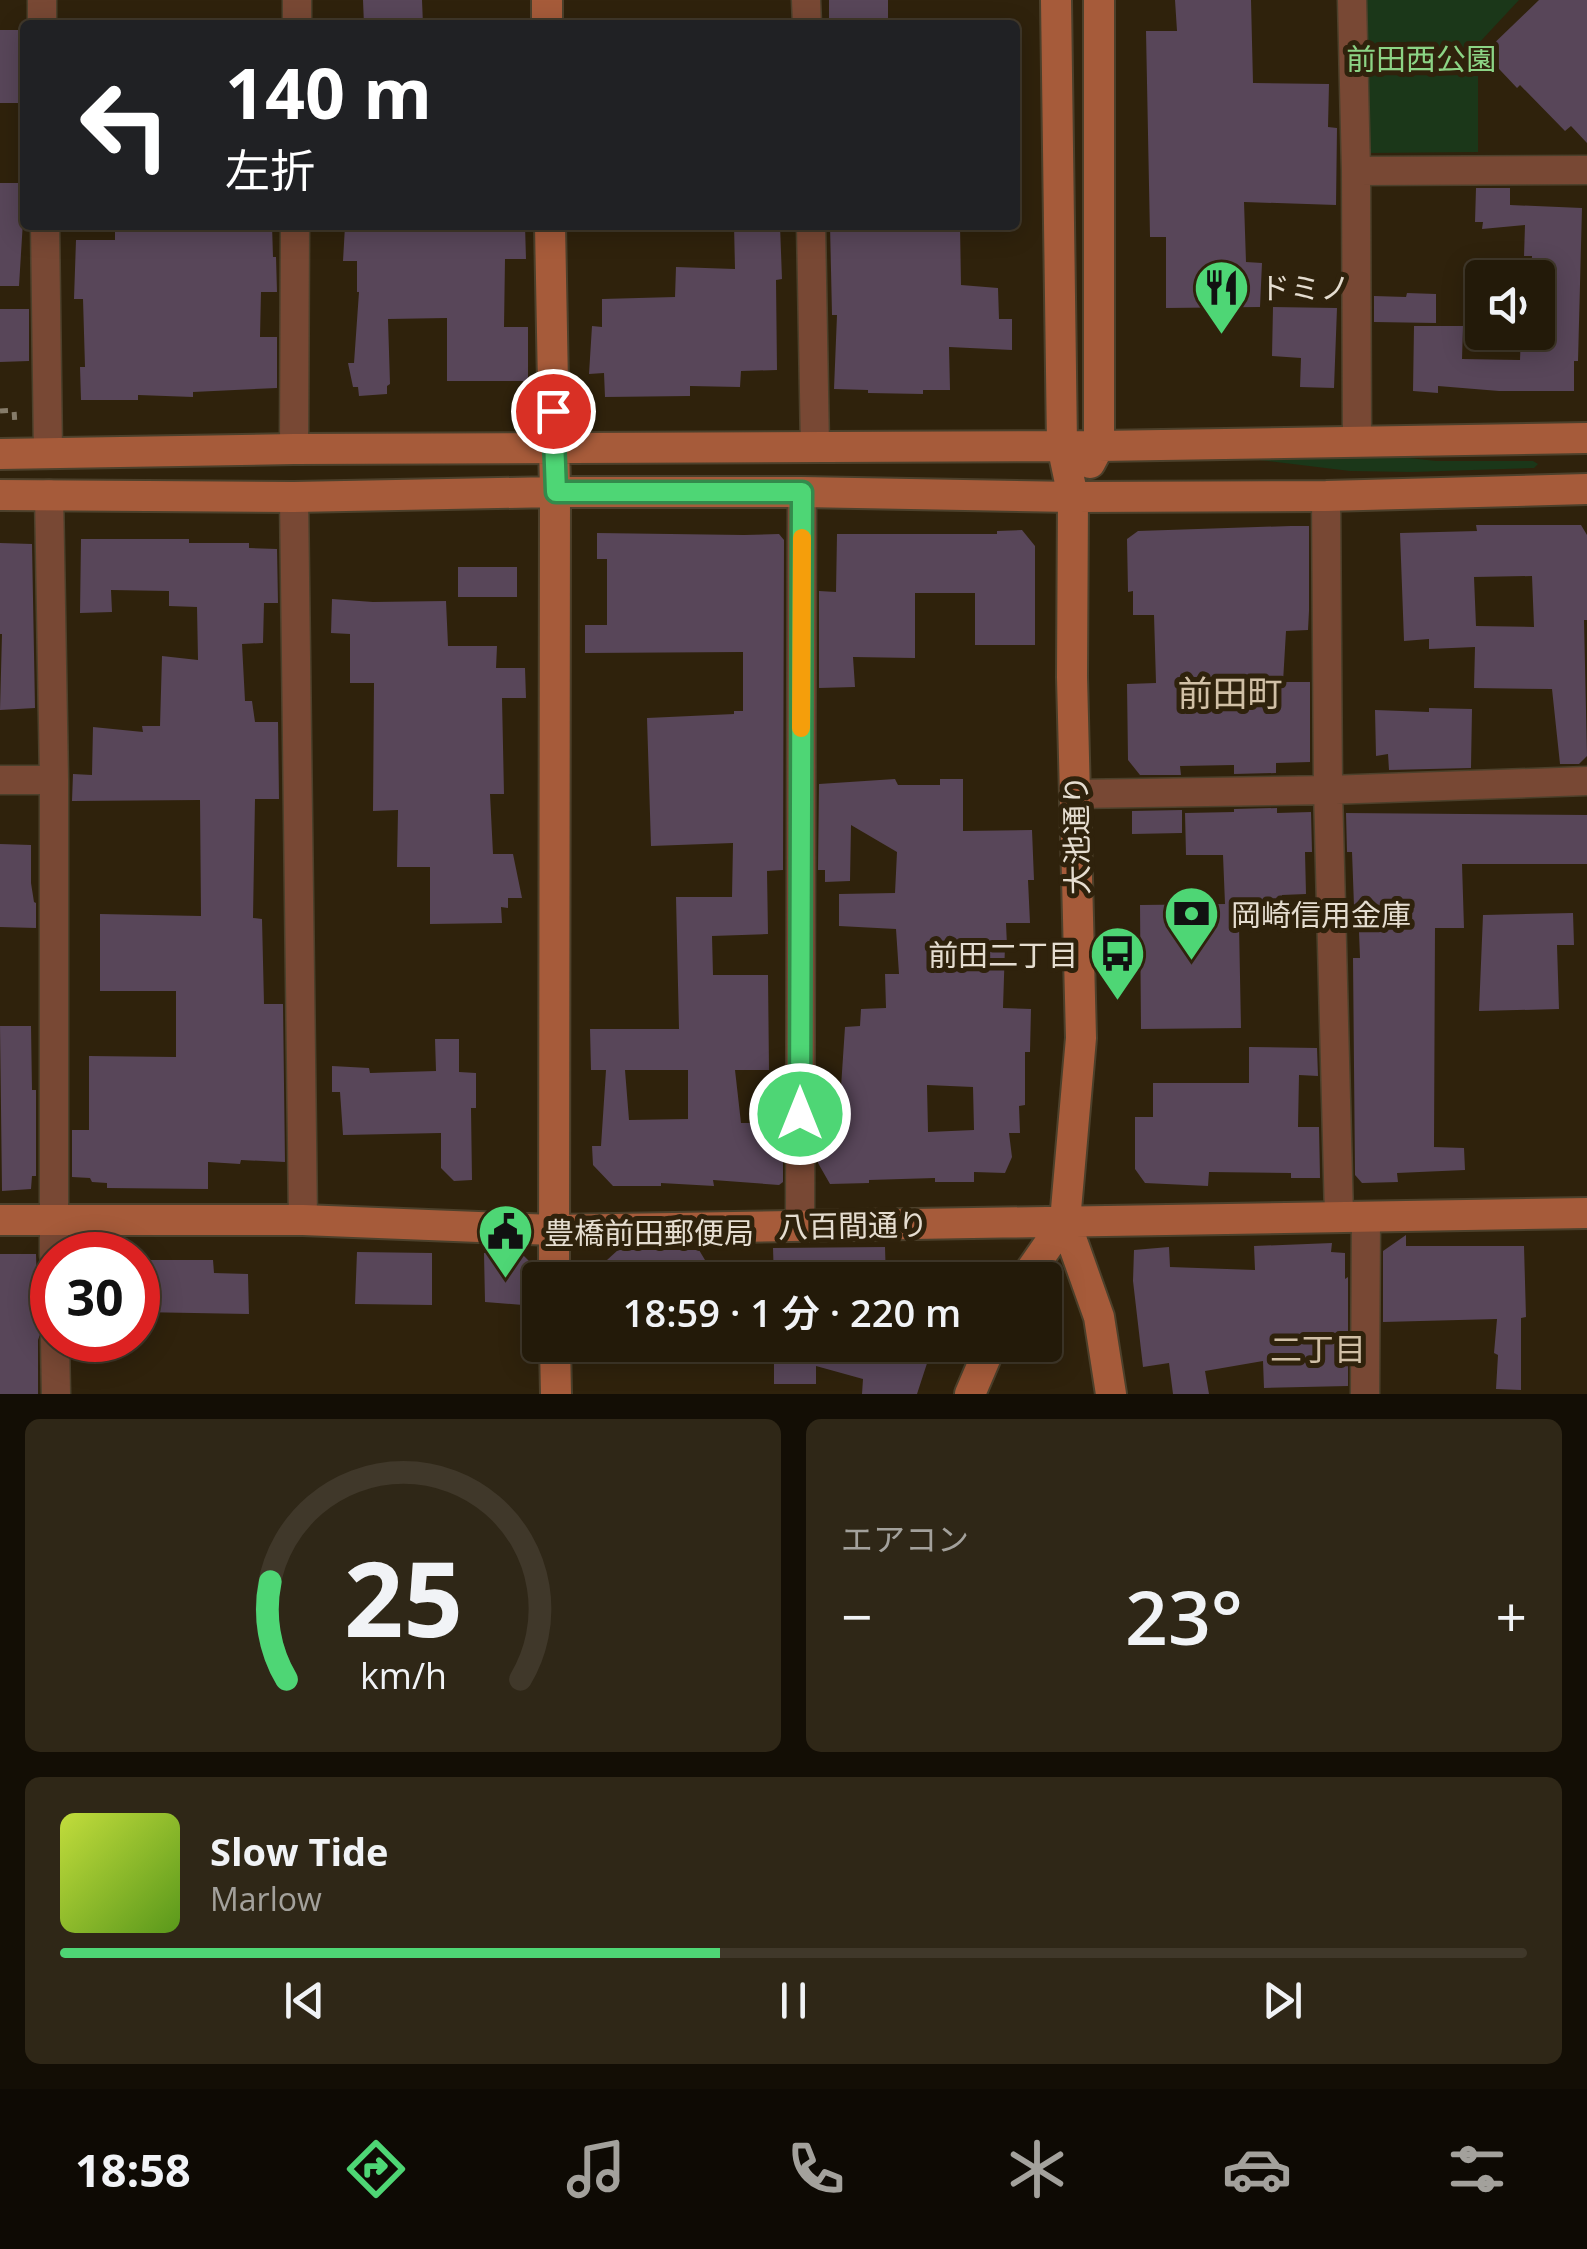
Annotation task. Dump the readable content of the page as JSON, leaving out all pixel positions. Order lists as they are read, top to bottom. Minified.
{"streets":{"street":["大池通り","八百間通り"]},"crossings":[["大池通り","八百間通り"]],"districts":["前田町","二丁目"],"parks":["前田西公園"],"places":{"restaurant":["ドミノ"],"bank":["岡崎信用金庫"],"bus stop":["前田二丁目"],"public building":["豊橋前田郵便局"]},"page":{"turn":["140 m","左折"],"limit":"30","trip":"18:59 · 1 分 · 220 m","tile":"エアコン","heat":["−","23°","+"],"song":["Slow Tide","Marlow"],"tabs":"18:58","gauge":["25","km/h"]}}
